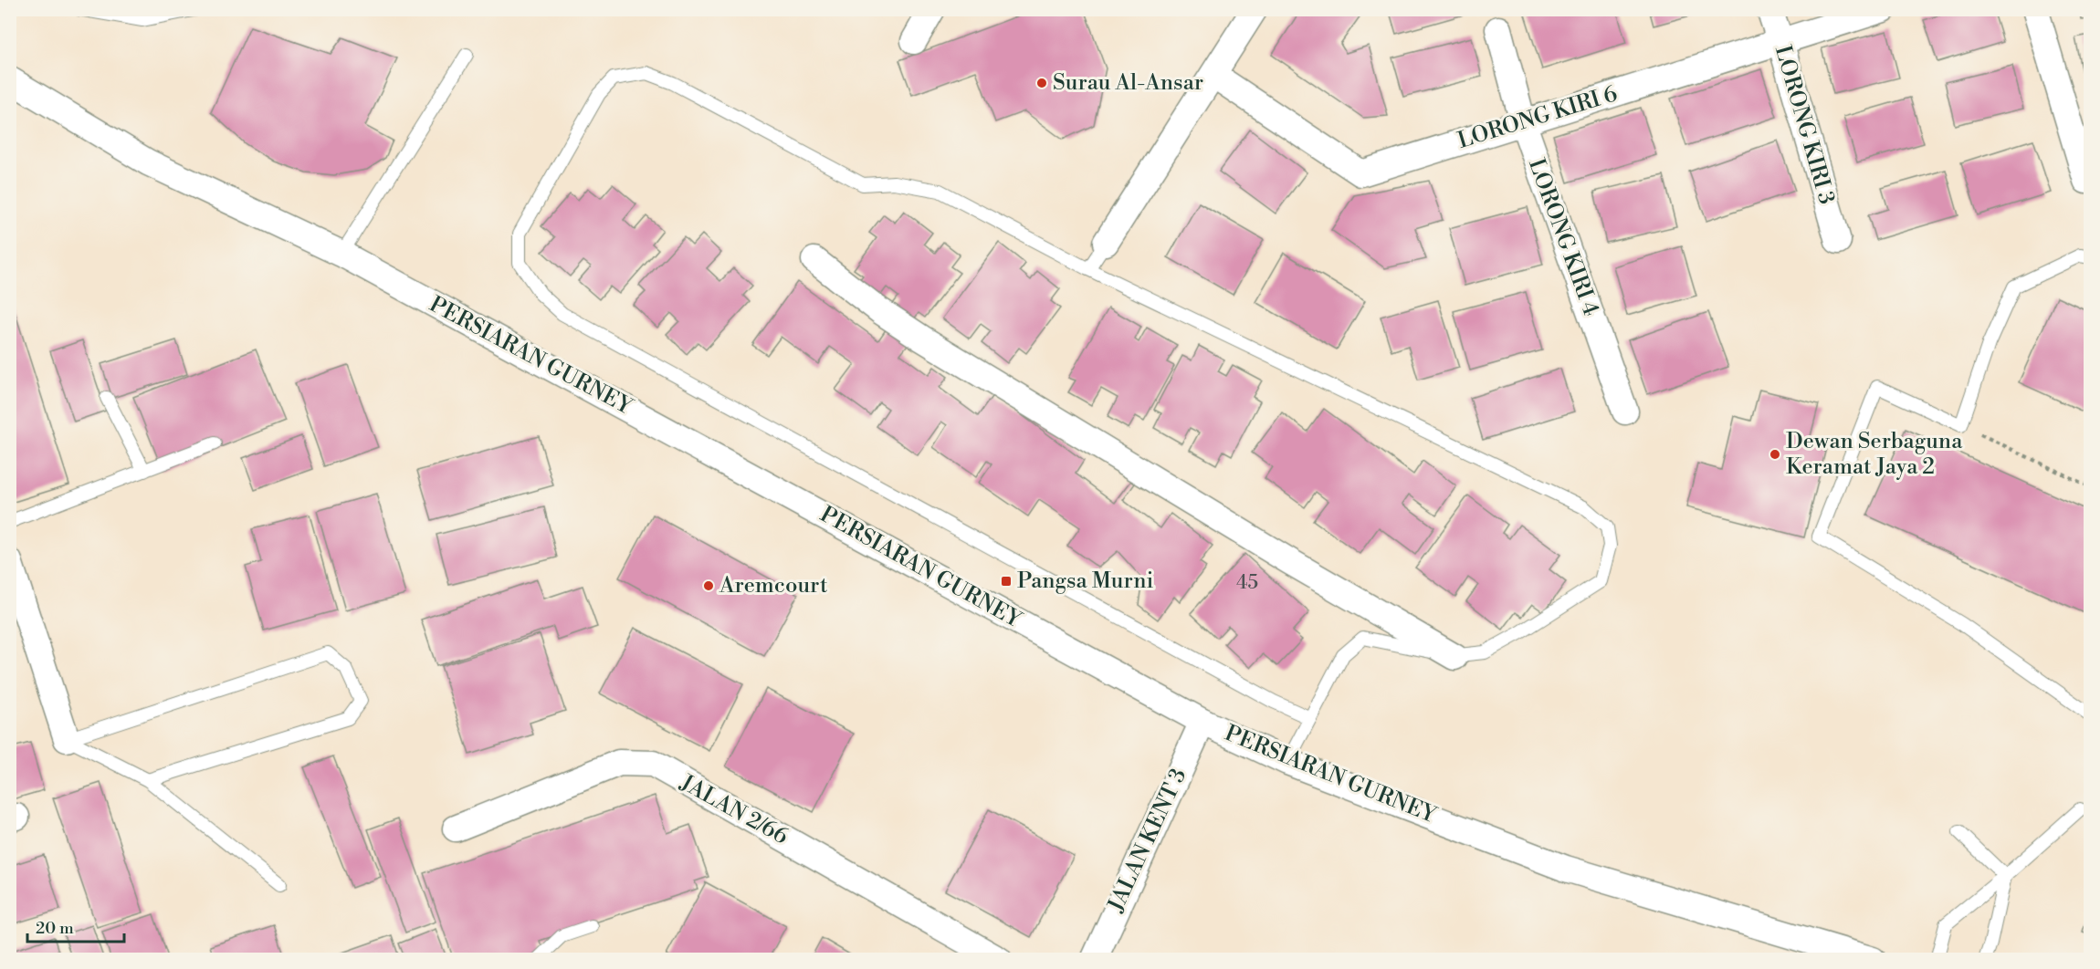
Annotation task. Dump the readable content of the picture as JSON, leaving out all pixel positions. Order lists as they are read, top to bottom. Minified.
{"streets":{"street":["LORONG KIRI 6","LORONG KIRI 3","LORONG KIRI 4","PERSIARAN GURNEY","JALAN 2/66","JALAN KENT 3"]},"crossings":[["LORONG KIRI 6","LORONG KIRI 3"],["LORONG KIRI 6","LORONG KIRI 4"],["PERSIARAN GURNEY","JALAN KENT 3"]],"places":{"other":["Surau Al-Ansar","Dewan Serbaguna Keramat Jaya 2","Aremcourt"],"transit":["Pangsa Murni"]},"house_numbers":["45"],"scale_bar":"20 m"}
